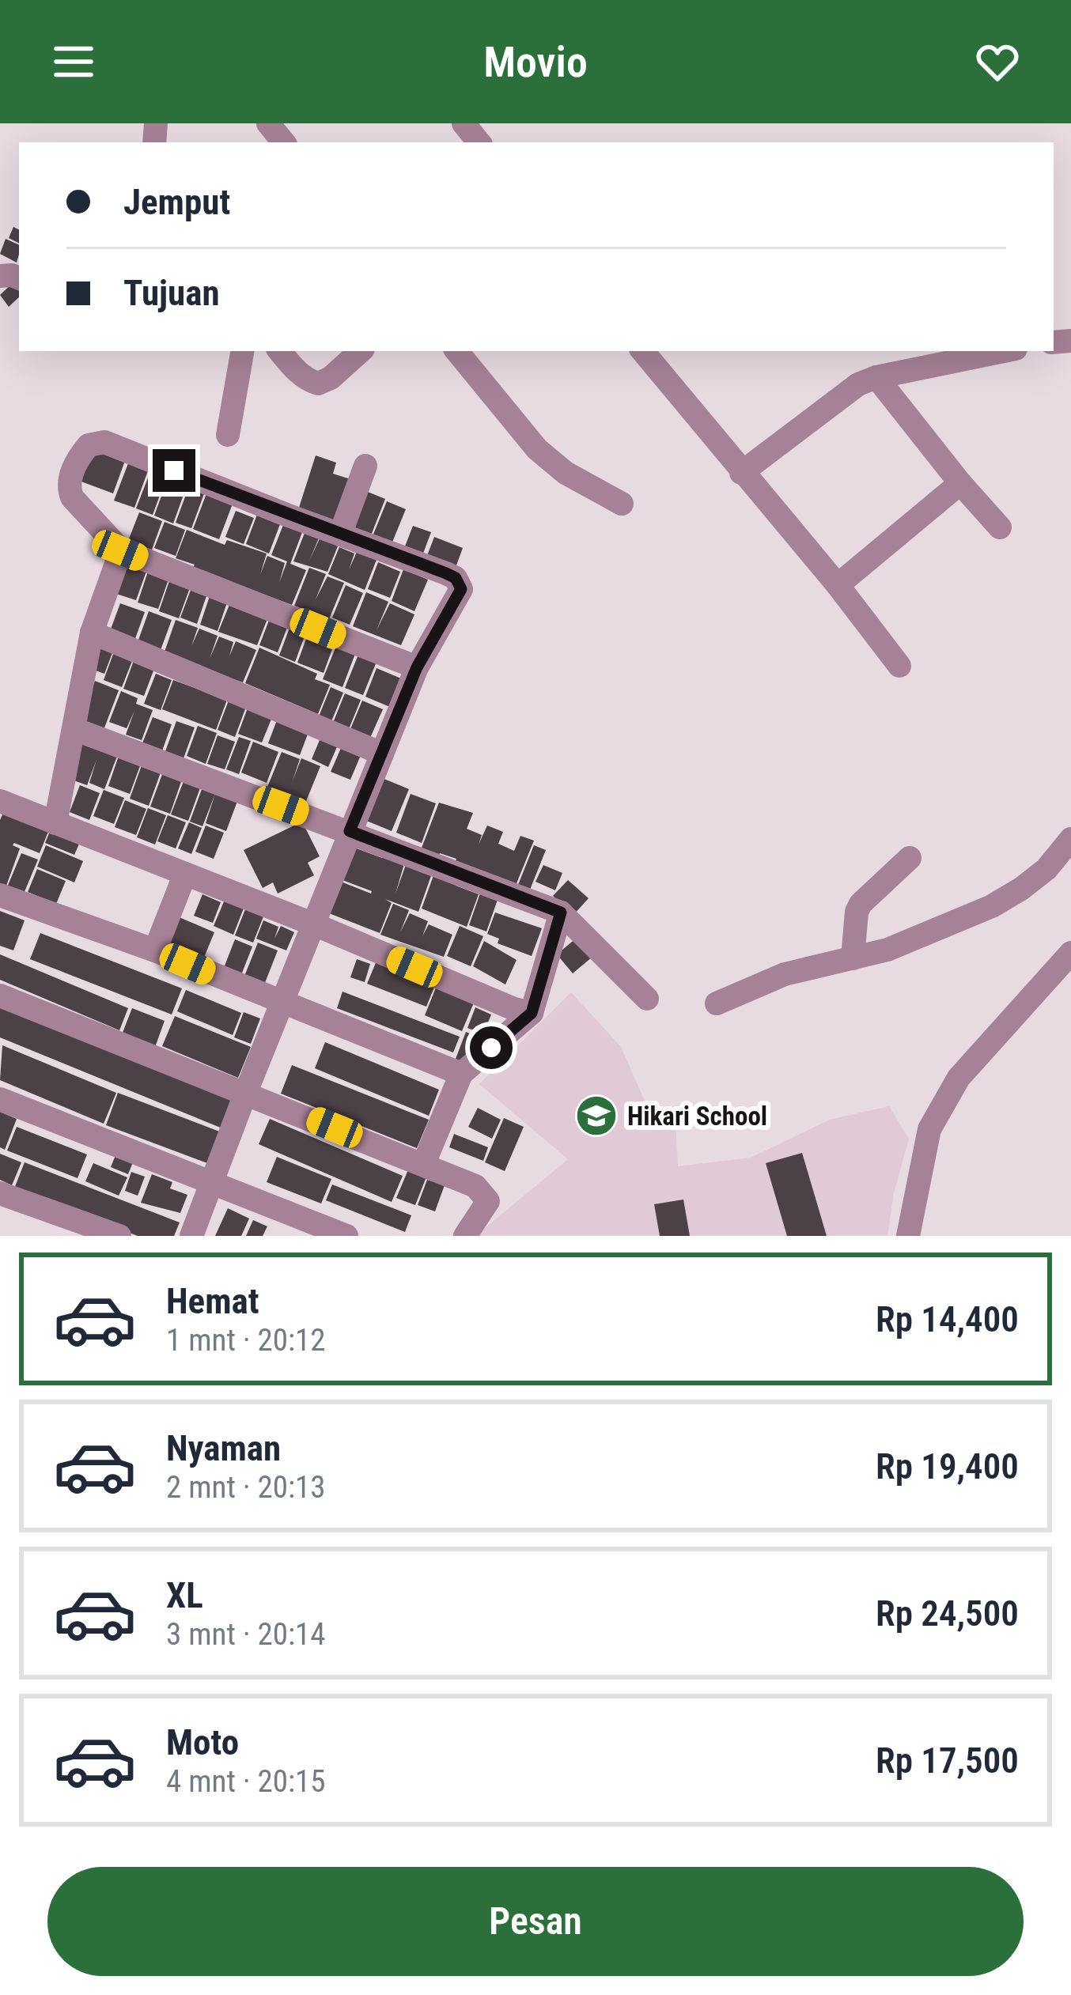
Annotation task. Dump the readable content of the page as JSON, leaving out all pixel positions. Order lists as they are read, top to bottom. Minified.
{"places":{"school or university":["Hikari School"]},"page":{"header":"Movio","banner":["Jemput","Tujuan"],"list":[{"name":"Hemat","note":"1 mnt · 20:12","value":"Rp 14,400"},{"name":"Nyaman","note":"2 mnt · 20:13","value":"Rp 19,400"},{"name":"XL","note":"3 mnt · 20:14","value":"Rp 24,500"},{"name":"Moto","note":"4 mnt · 20:15","value":"Rp 17,500"}],"buttons":"Pesan"}}
